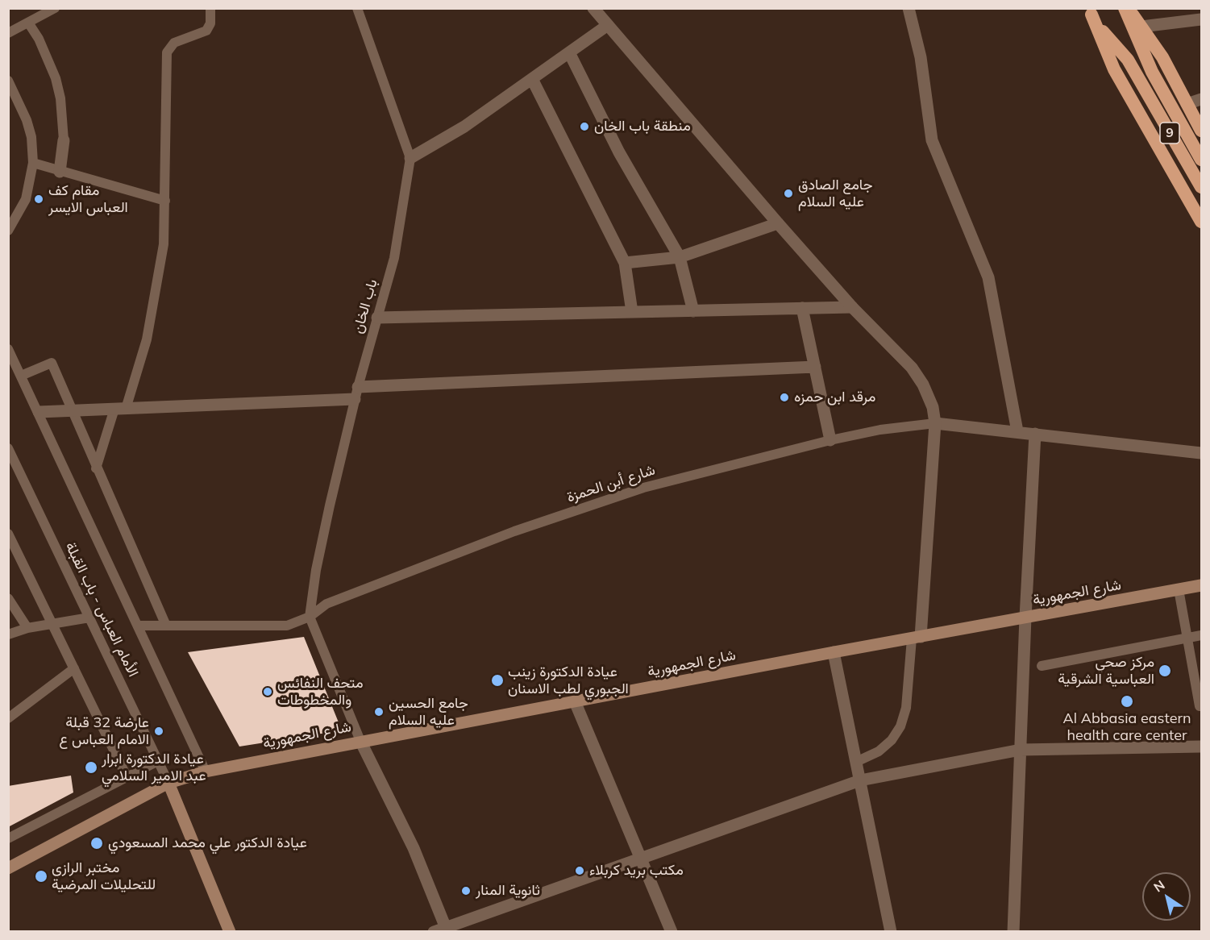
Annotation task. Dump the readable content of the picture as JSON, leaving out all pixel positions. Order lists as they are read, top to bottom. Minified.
{"streets":{"highway":["9"],"main road":["شارع الجمهورية"],"street":["باب الخان","شارع أبن الحمزة","الأمام العباس - باب القبلة"]},"crossings":[["باب الخان","شارع أبن الحمزة"],["شارع الجمهورية","الأمام العباس - باب القبلة"]],"places":["منطقة باب الخان","جامع الصادق عليه السلام","مقام كف العباس الايسر","مرقد ابن حمزه","مركز صحي العباسية الشرقية","عيادة الدكتورة زينب الجبوري لطب الاسنان","متحف النفائس والمخطوطات","Al Abbasia eastern health care center","جامع الحسين عليه السلام","عارضة 32 قبلة الامام العباس ع","عيادة الدكتورة ابرار عبد الامير السلامي","عيادة الدكتور علي محمد المسعودي","مكتب بريد كربلاء","مختبر الرازي للتحليلات المرضية","ثانوية المنار"],"north":"top left"}
